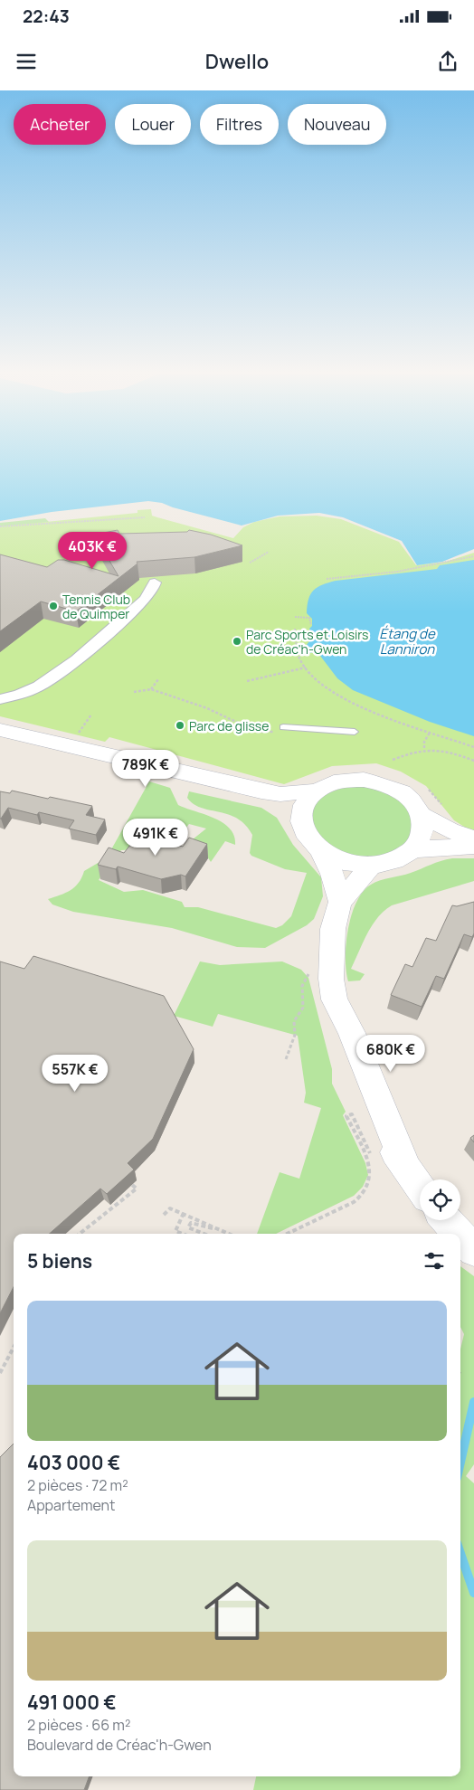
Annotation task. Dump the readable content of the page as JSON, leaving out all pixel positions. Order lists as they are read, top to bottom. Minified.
{"water":["Étang de Lanniron"],"places":["Tennis Club de Quimper","Parc Sports et Loisirs de Créac'h-Gwen","Parc de glisse"],"page":{"status":"22:43","header":"Dwello","chip":["Acheter","Louer","Filtres","Nouveau"],"price":["403K €","789K €","491K €","680K €","557K €"],"heading":"5 biens","list":[{"name":"403 000 €","note":"2 pièces · 72 m² · Appartement"},{"name":"491 000 €","note":"2 pièces · 66 m² · Boulevard de Créac'h-Gwen"}]}}
